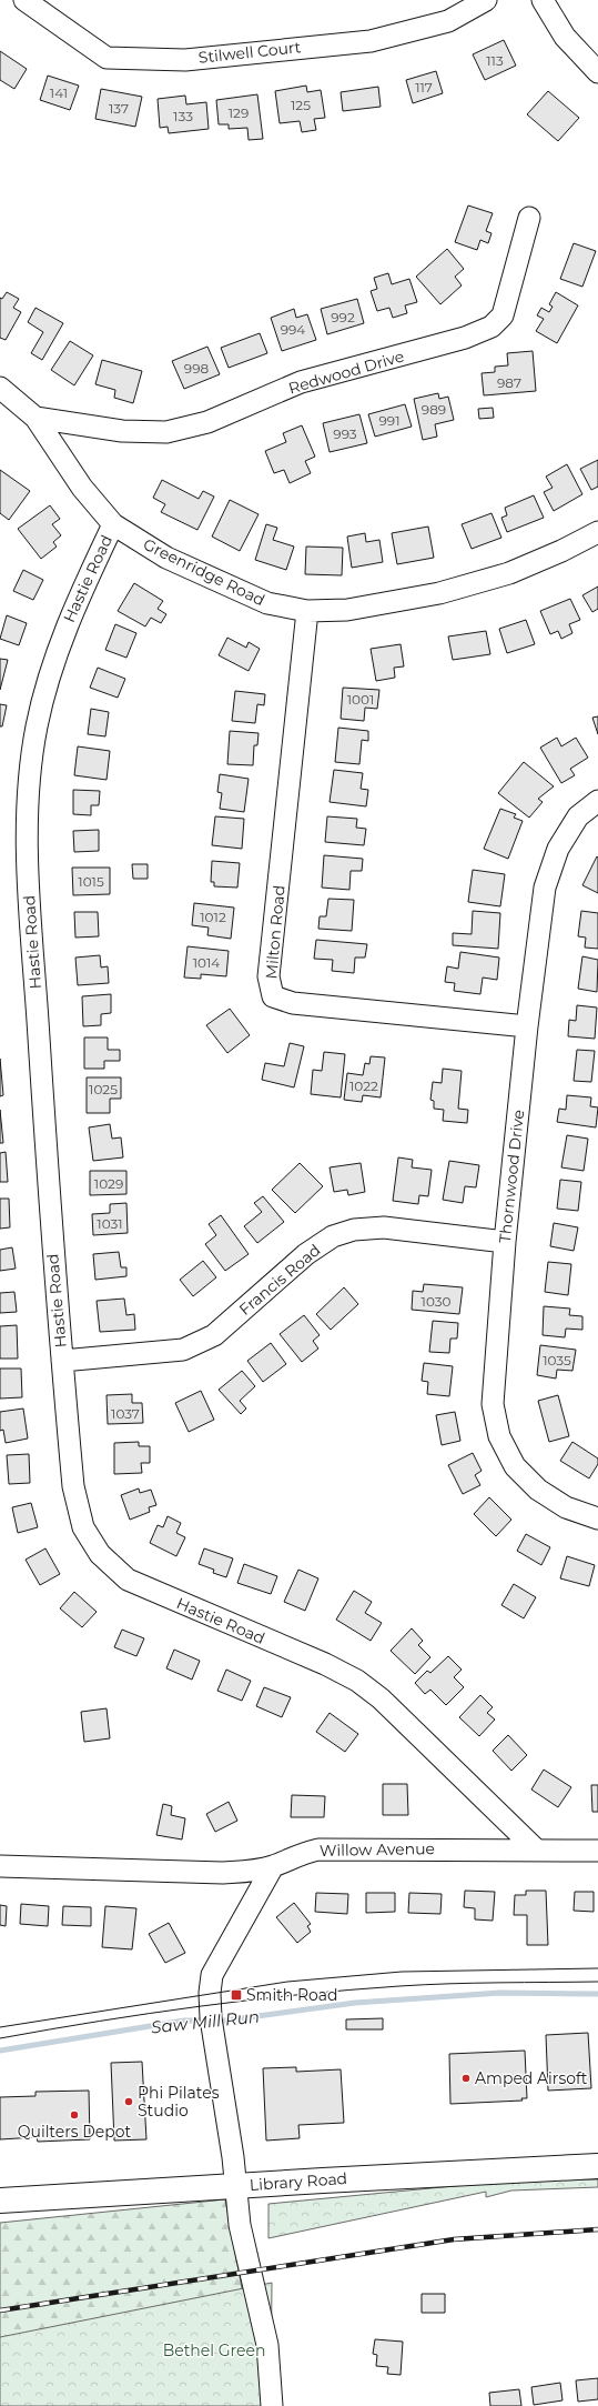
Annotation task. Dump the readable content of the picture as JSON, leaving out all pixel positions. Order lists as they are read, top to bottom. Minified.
{"streets":{"main road":["Library Road"],"street":["Stilwell Court","Redwood Drive","Greenridge Road","Hastie Road","Milton Road","Thornwood Drive","Francis Road","Willow Avenue"]},"crossings":[["Redwood Drive","Greenridge Road"],["Greenridge Road","Hastie Road"],["Greenridge Road","Milton Road"],["Hastie Road","Francis Road"],["Hastie Road","Willow Avenue"],["Milton Road","Thornwood Drive"],["Thornwood Drive","Francis Road"]],"water":["Saw Mill Run"],"parks":["Bethel Green"],"places":{"transit":["Smith Road"],"other":["Amped Airsoft","Phi Pilates Studio","Quilters Depot"]},"house_numbers":["113","117","141","125","137","129","133","992","994","998","987","989","991","993","1001","1015","1012","1014","1022","1025","1029","1031","1030","1035","1037"]}
